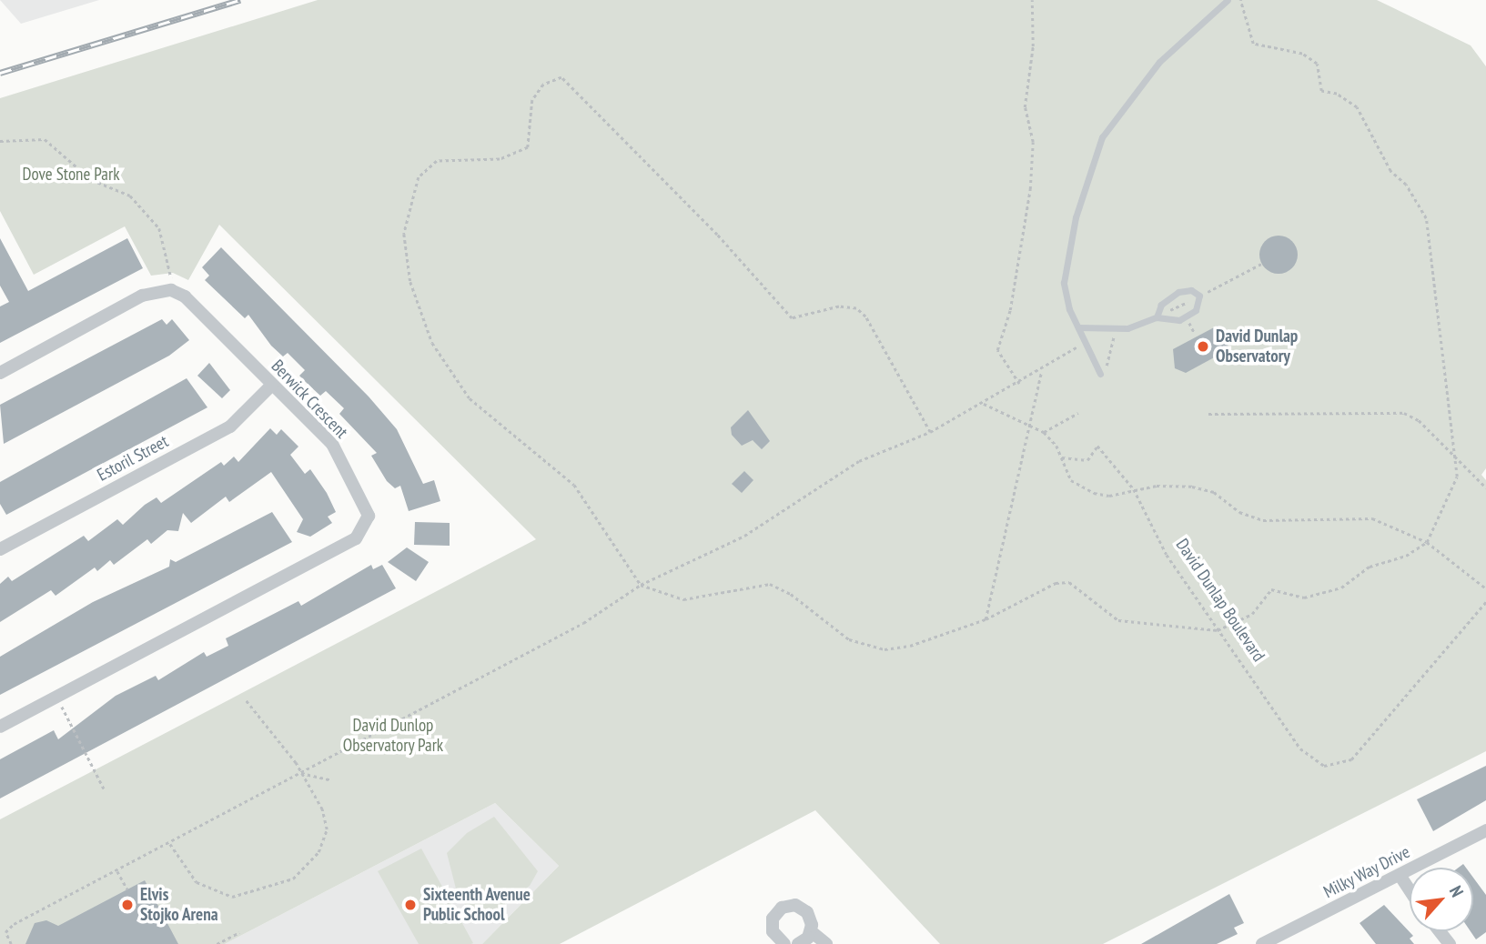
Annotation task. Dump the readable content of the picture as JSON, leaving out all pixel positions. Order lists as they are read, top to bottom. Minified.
{"streets":{"street":["Berwick Crescent","Estoril Street","Milky Way Drive"],"path":["David Dunlap Boulevard"]},"crossings":[["Berwick Crescent","Estoril Street"]],"parks":["Dove Stone Park","David Dunlop Observatory Park"],"places":["David Dunlap Observatory","Elvis Stojko Arena","Sixteenth Avenue Public School"],"north":"top right"}
